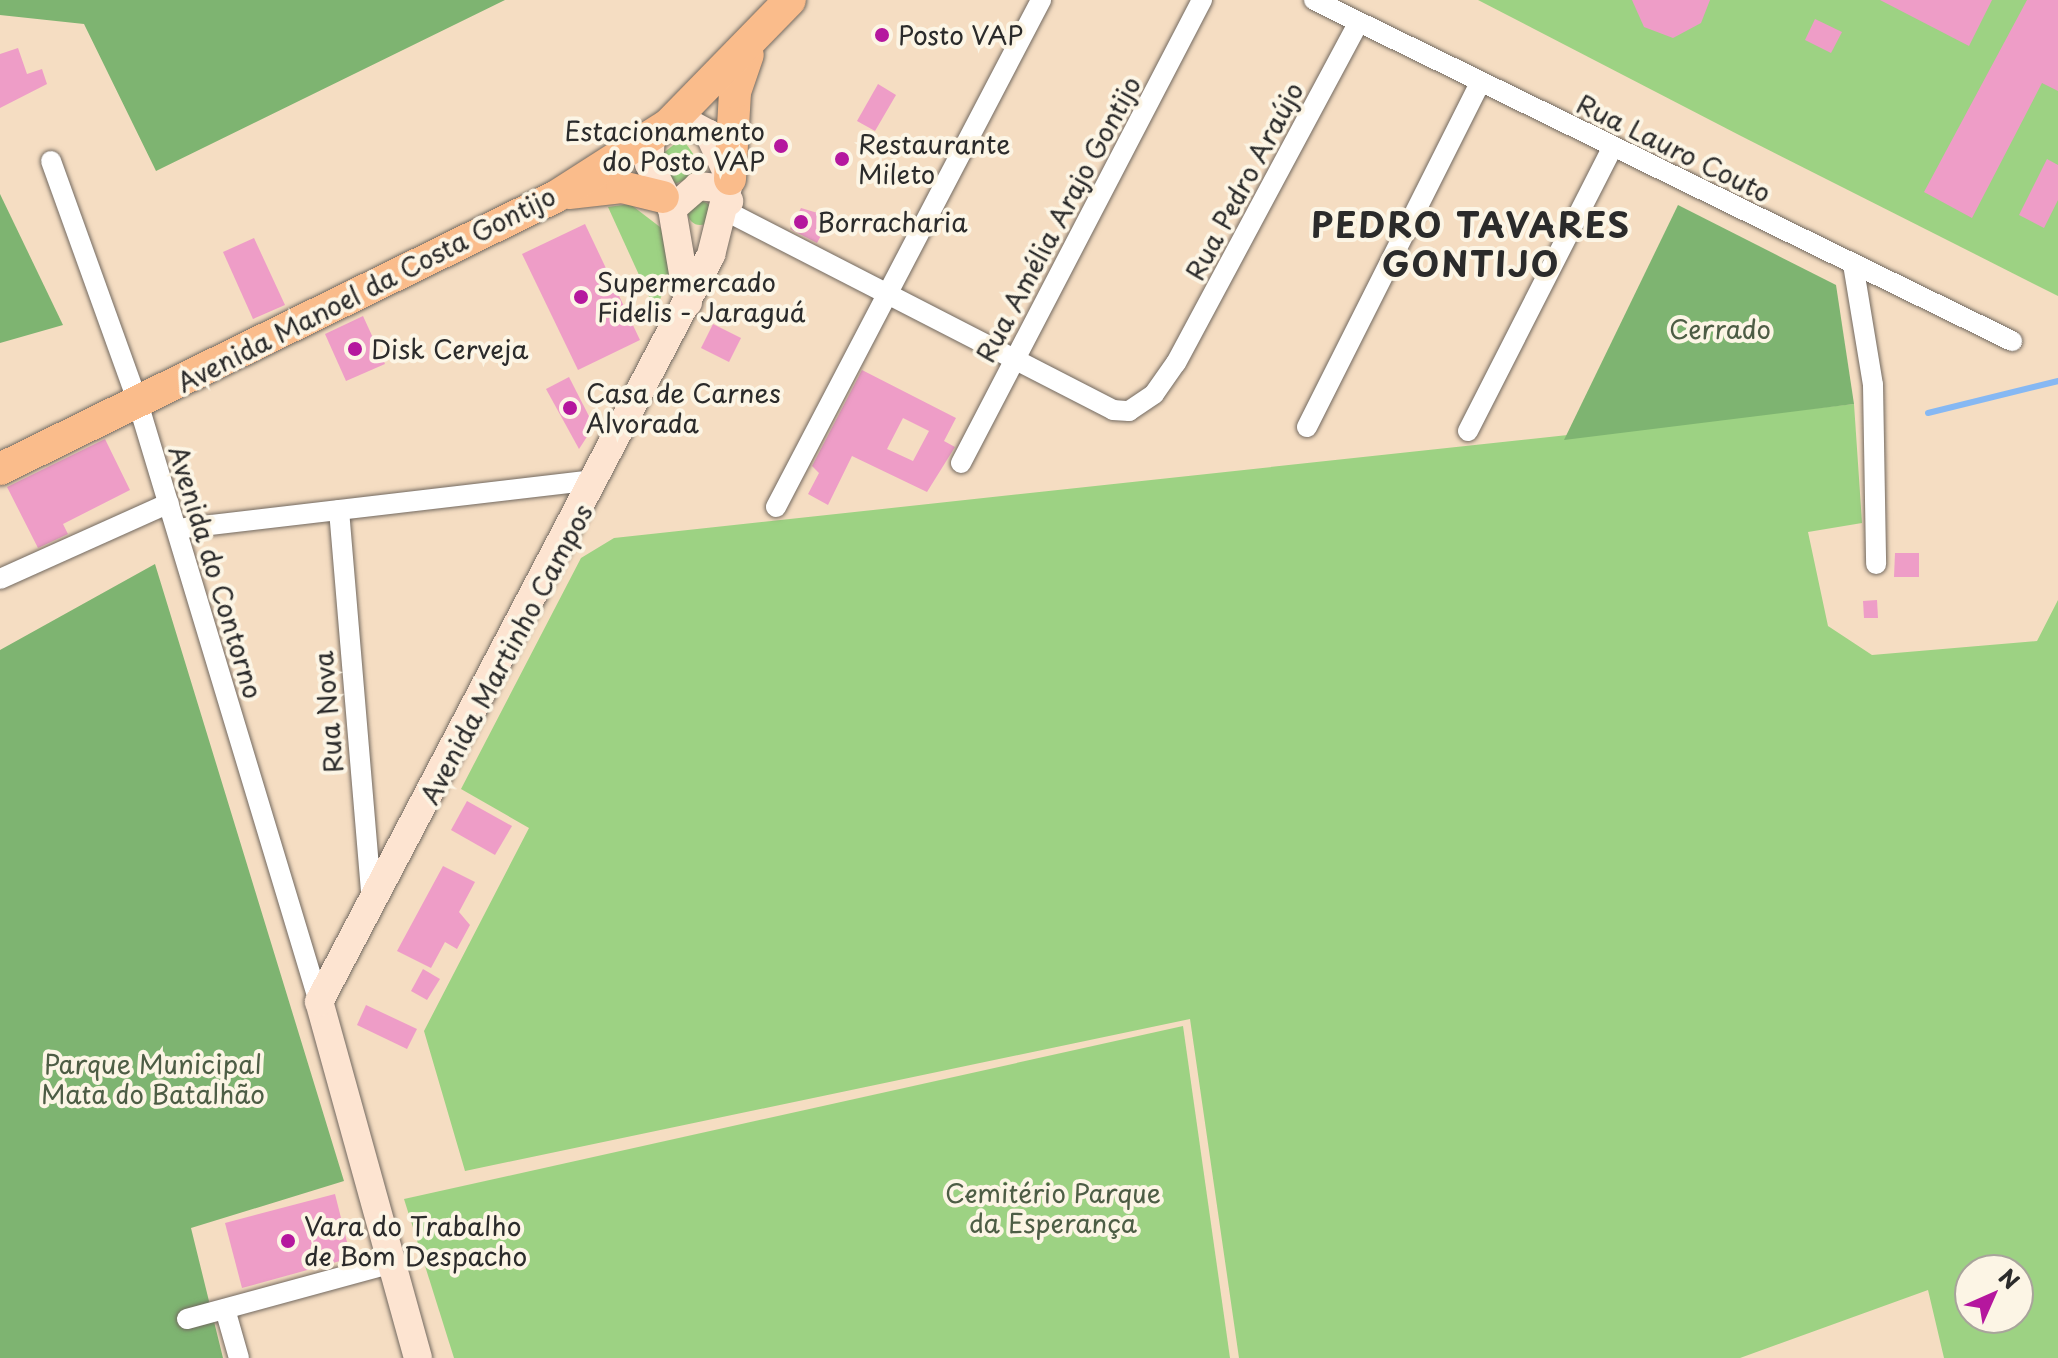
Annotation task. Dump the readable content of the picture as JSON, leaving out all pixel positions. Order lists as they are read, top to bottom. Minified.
{"streets":{"main road":["Avenida Manoel da Costa Gontijo","Avenida Martinho Campos"],"street":["Rua Lauro Couto","Rua Pedro Araújo","Rua Amélia Arajo Gontijo","Avenida do Contorno","Rua Nova"]},"crossings":[["Rua Lauro Couto","Rua Pedro Araújo"],["Rua Pedro Araújo","Rua Amélia Arajo Gontijo"],["Avenida Manoel da Costa Gontijo","Avenida do Contorno"],["Avenida do Contorno","Avenida Martinho Campos"],["Avenida Martinho Campos","Rua Nova"]],"districts":["PEDRO TAVARES GONTIJO"],"parks":["Cerrado","Parque Municipal Mata do Batalhão","Cemitério Parque da Esperança"],"places":["Posto VAP","Estacionamento do Posto VAP","Restaurante Mileto","Borracharia","Supermercado Fidelis - Jaraguá","Disk Cerveja","Casa de Carnes Alvorada","Vara do Trabalho de Bom Despacho"],"north":"top right"}
